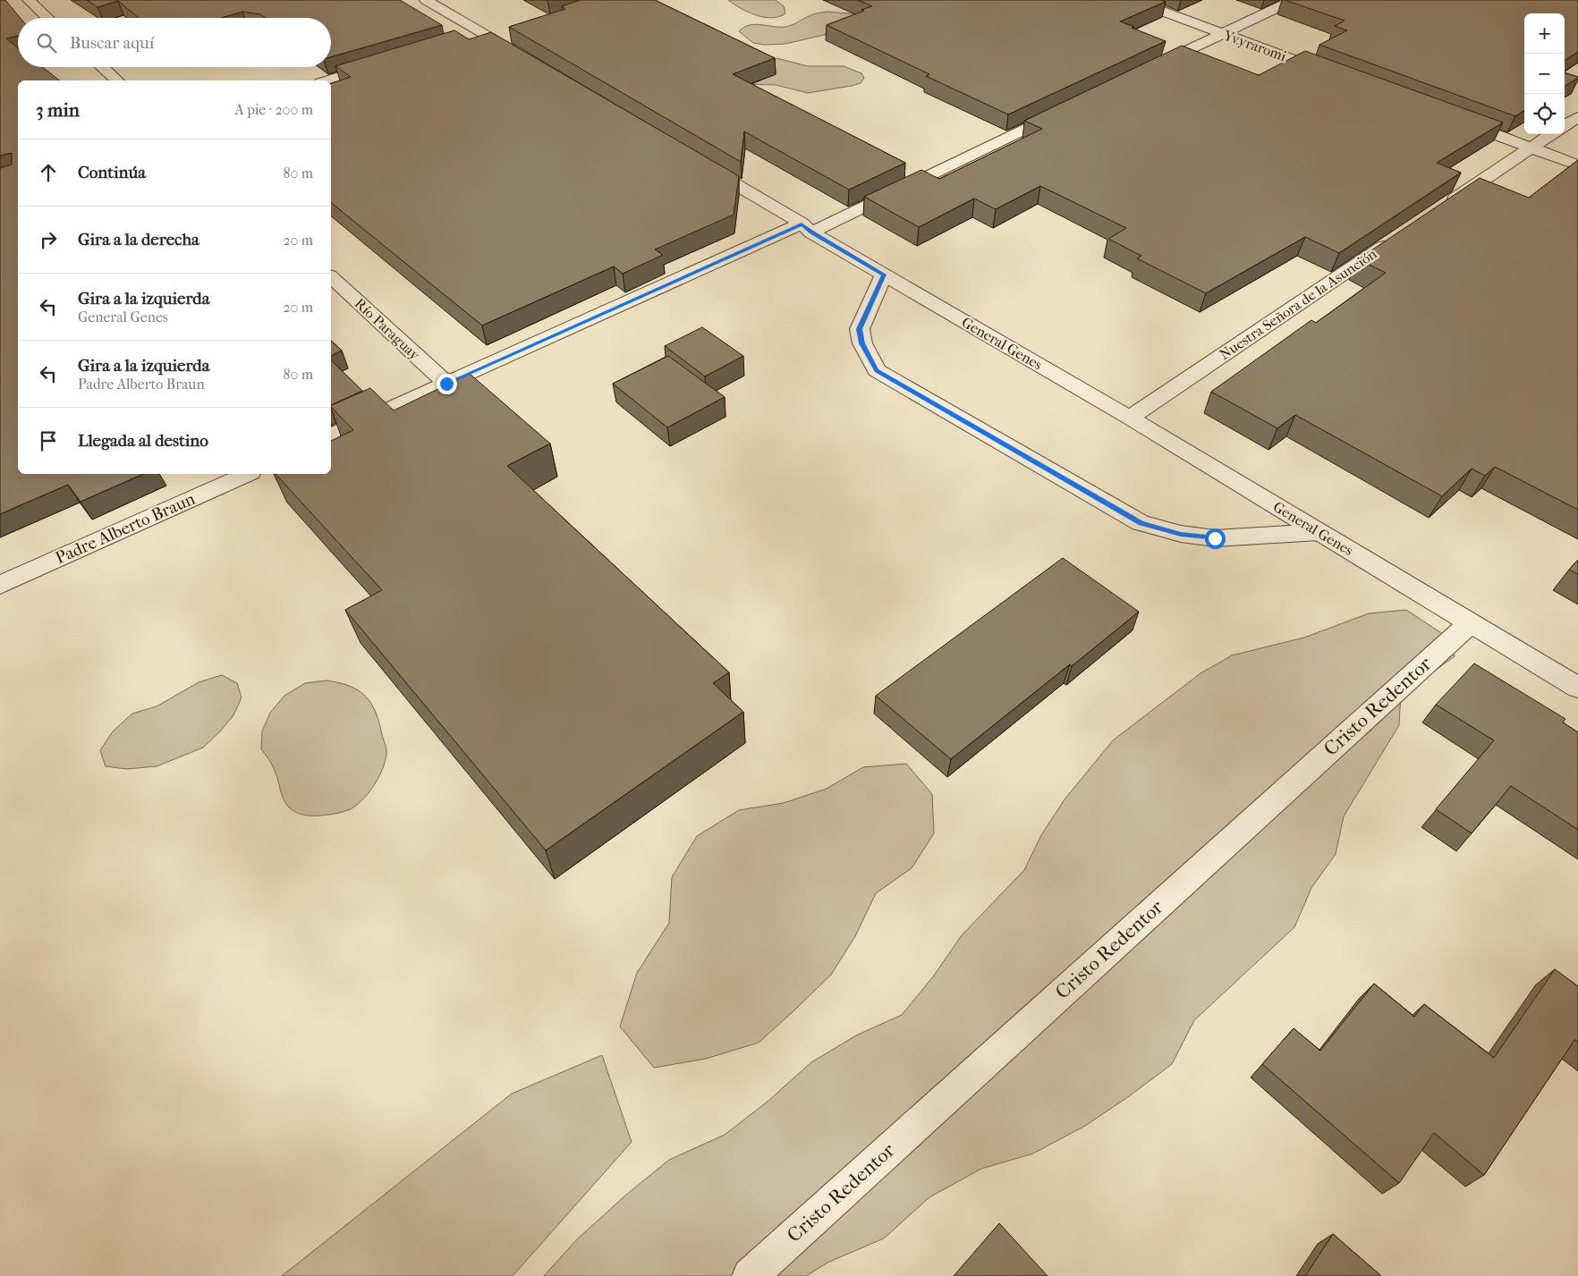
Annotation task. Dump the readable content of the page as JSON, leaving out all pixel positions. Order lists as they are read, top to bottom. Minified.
{"streets":{"street":["Yvyraromi","Nuestra Señora de la Asunción","Río Paraguay","General Genes","Padre Alberto Braun","Cristo Redentor"]},"crossings":[["Nuestra Señora de la Asunción","General Genes"],["General Genes","Cristo Redentor"]],"page":{"map_buttons":["+","−"],"search":"Buscar aquí","heading":["3 min","A pie · 200 m"],"list":[["Continúa","80 m"],["Gira a la derecha","20 m"],["Gira a la izquierda","General Genes","20 m"],["Gira a la izquierda","Padre Alberto Braun","80 m"],"Llegada al destino"]}}
